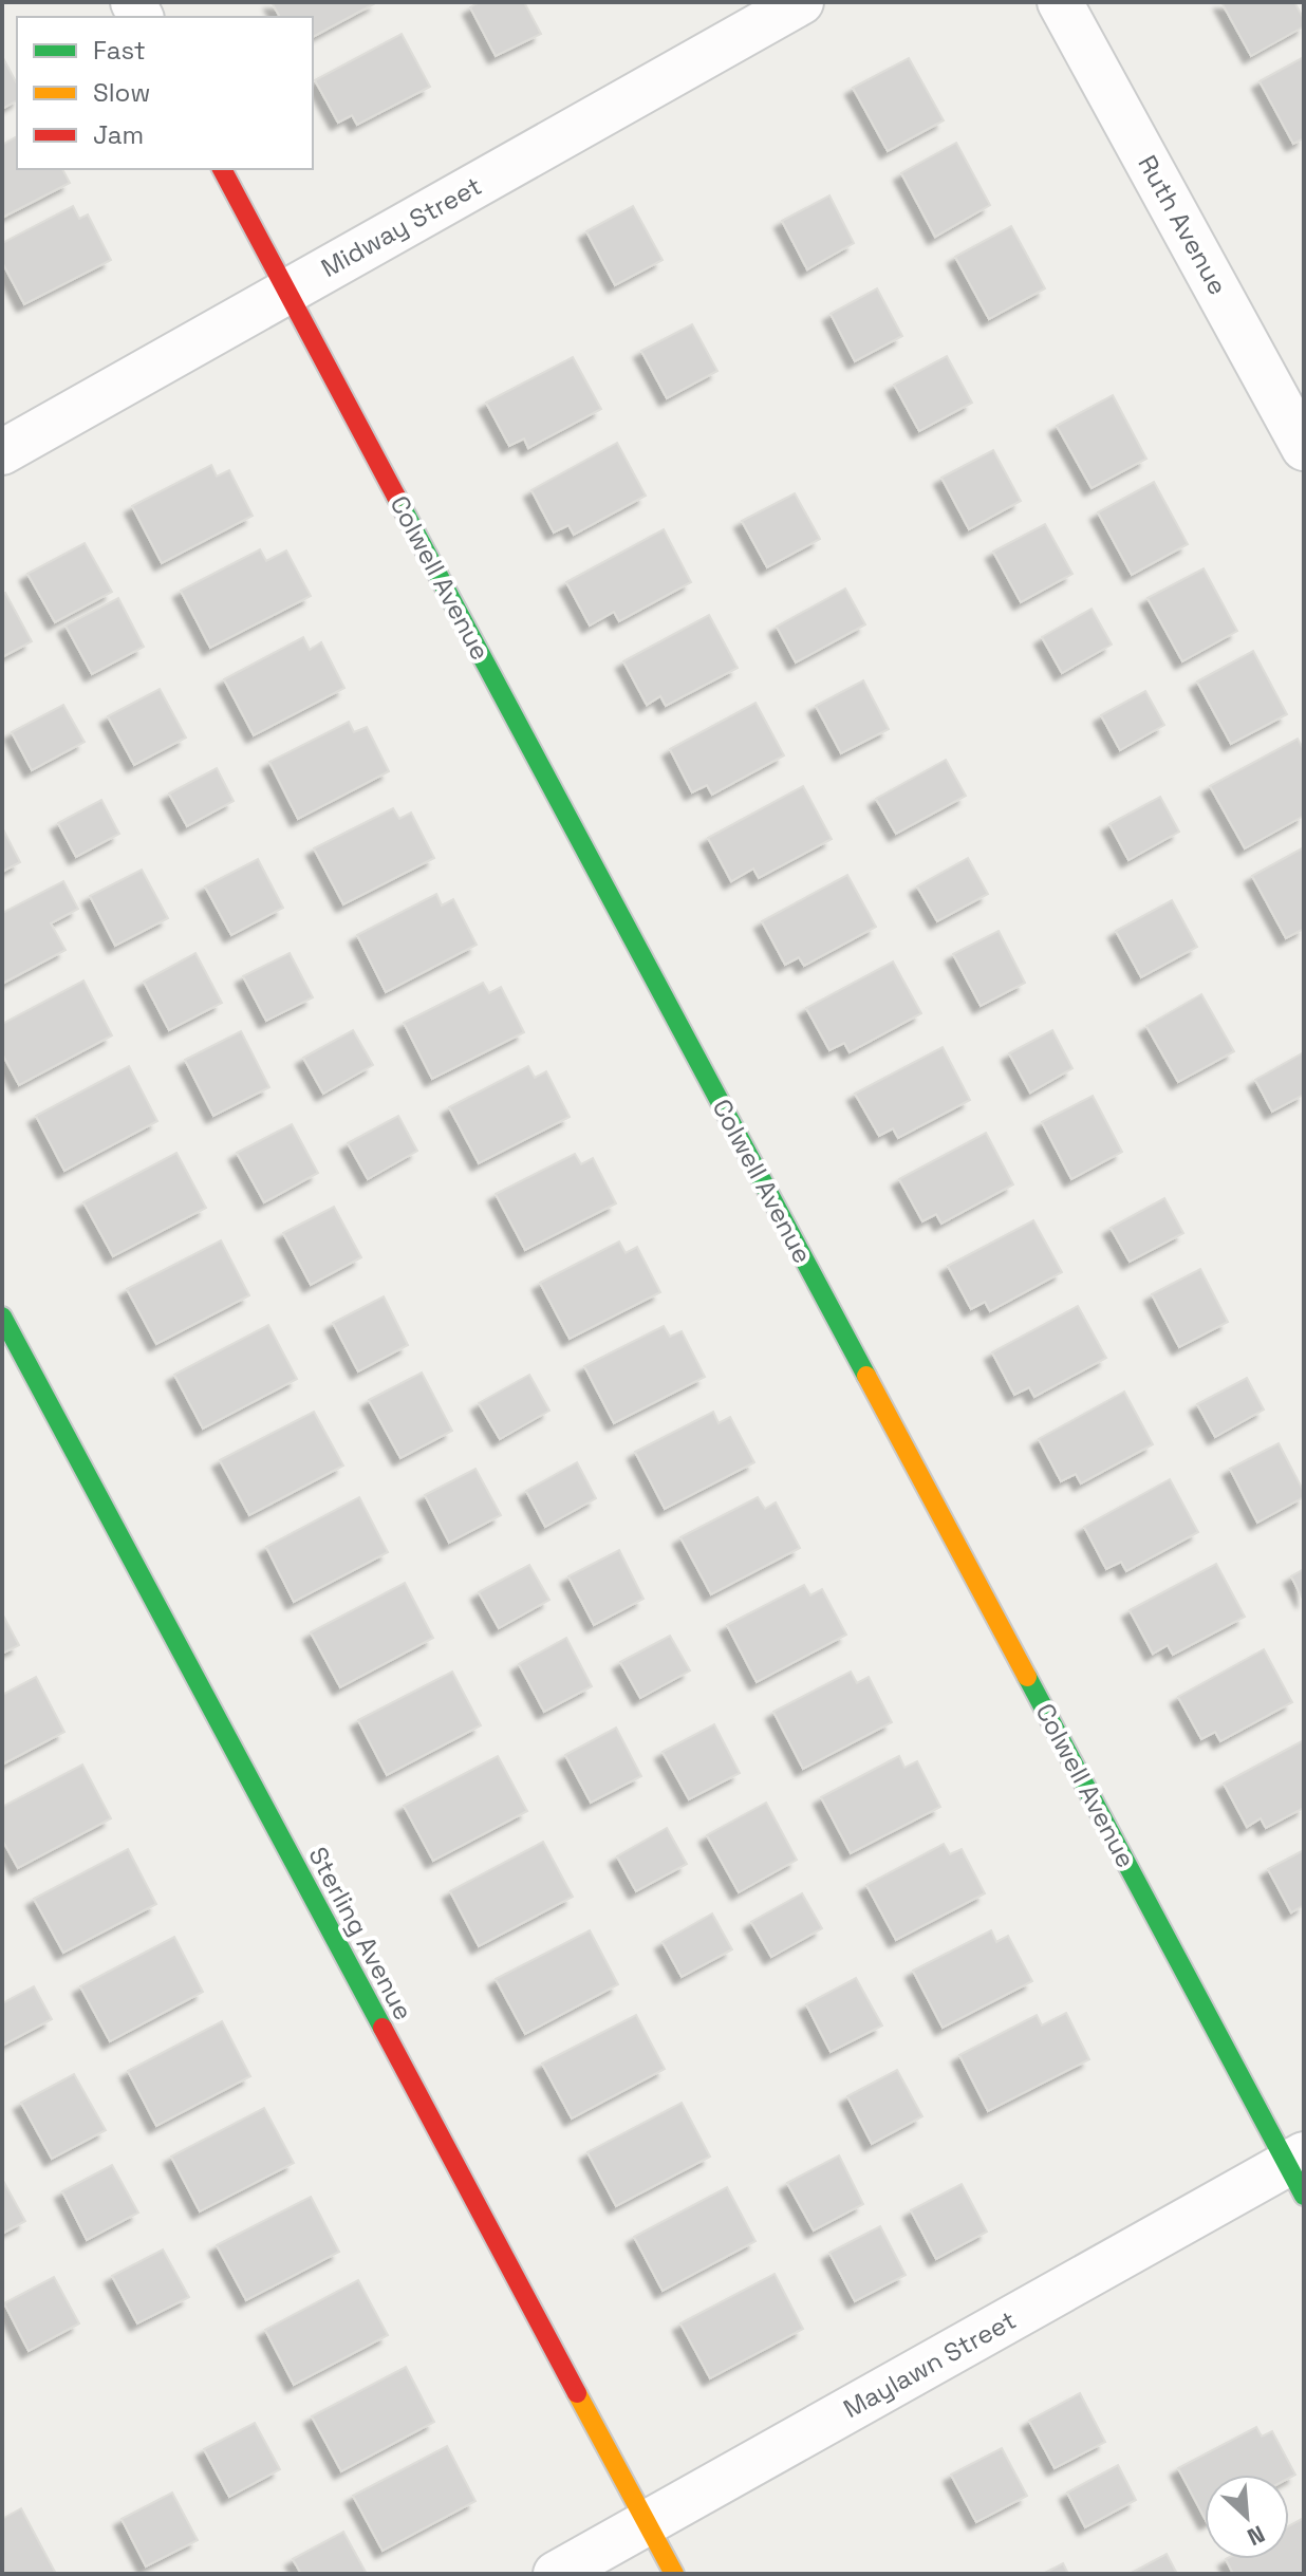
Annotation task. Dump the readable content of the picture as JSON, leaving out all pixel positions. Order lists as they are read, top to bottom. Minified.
{"streets":{"street":["Ruth Avenue","Midway Street","Colwell Avenue","Sterling Avenue","Maylawn Street"]},"crossings":[["Midway Street","Colwell Avenue"],["Colwell Avenue","Maylawn Street"],["Sterling Avenue","Maylawn Street"]],"legend":["Fast","Slow","Jam"],"north":"bottom right"}
